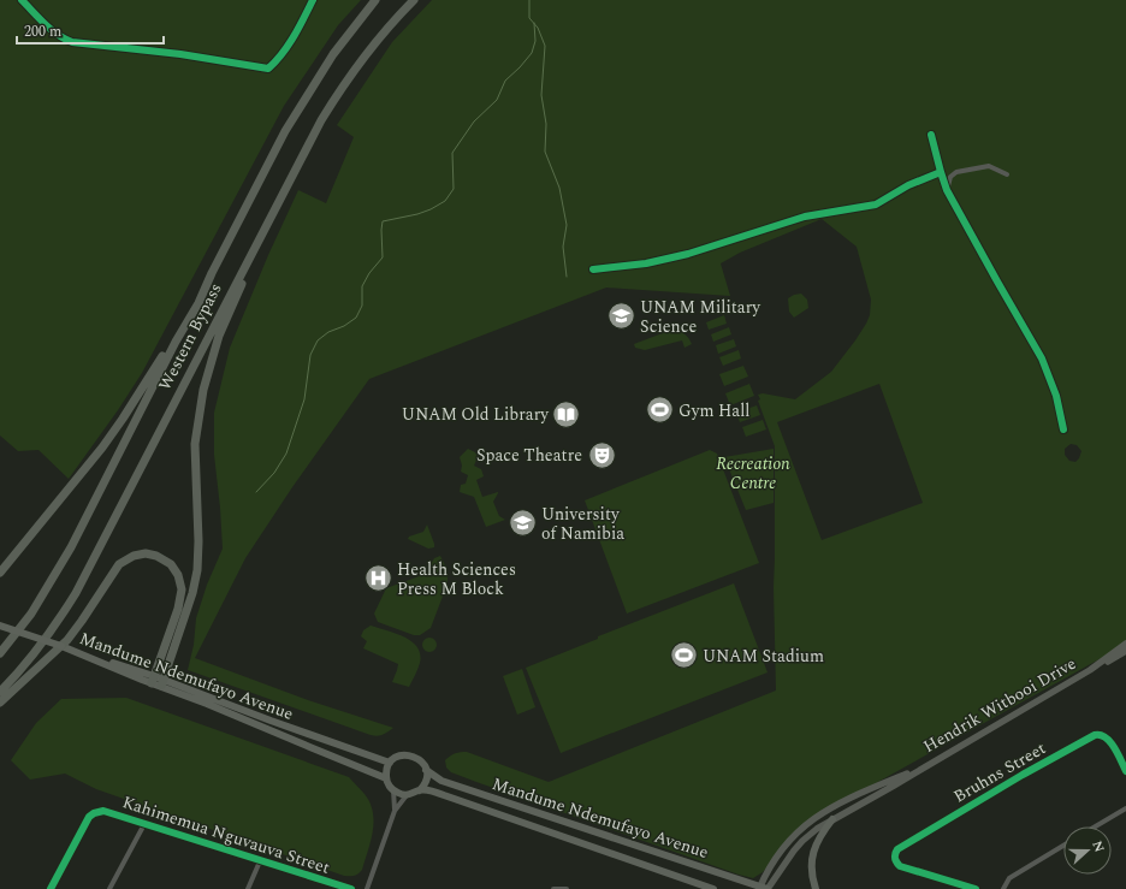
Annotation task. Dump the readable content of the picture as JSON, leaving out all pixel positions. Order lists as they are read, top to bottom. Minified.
{"streets":{"highway":["Western Bypass"],"main road":["Mandume Ndemufayo Avenue","Hendrik Witbooi Drive"],"street":["Bruhns Street","Kahimemua Nguvauva Street"]},"crossings":[["Mandume Ndemufayo Avenue","Hendrik Witbooi Drive"]],"parks":["Recreation Centre"],"places":{"school or university":["UNAM Military Science","University of Namibia"],"sports":["Gym Hall","UNAM Stadium"],"library":["UNAM Old Library"],"theatre":["Space Theatre"],"hospital":["Health Sciences Press M Block"]},"scale_bar":"200 m","north":"right"}
